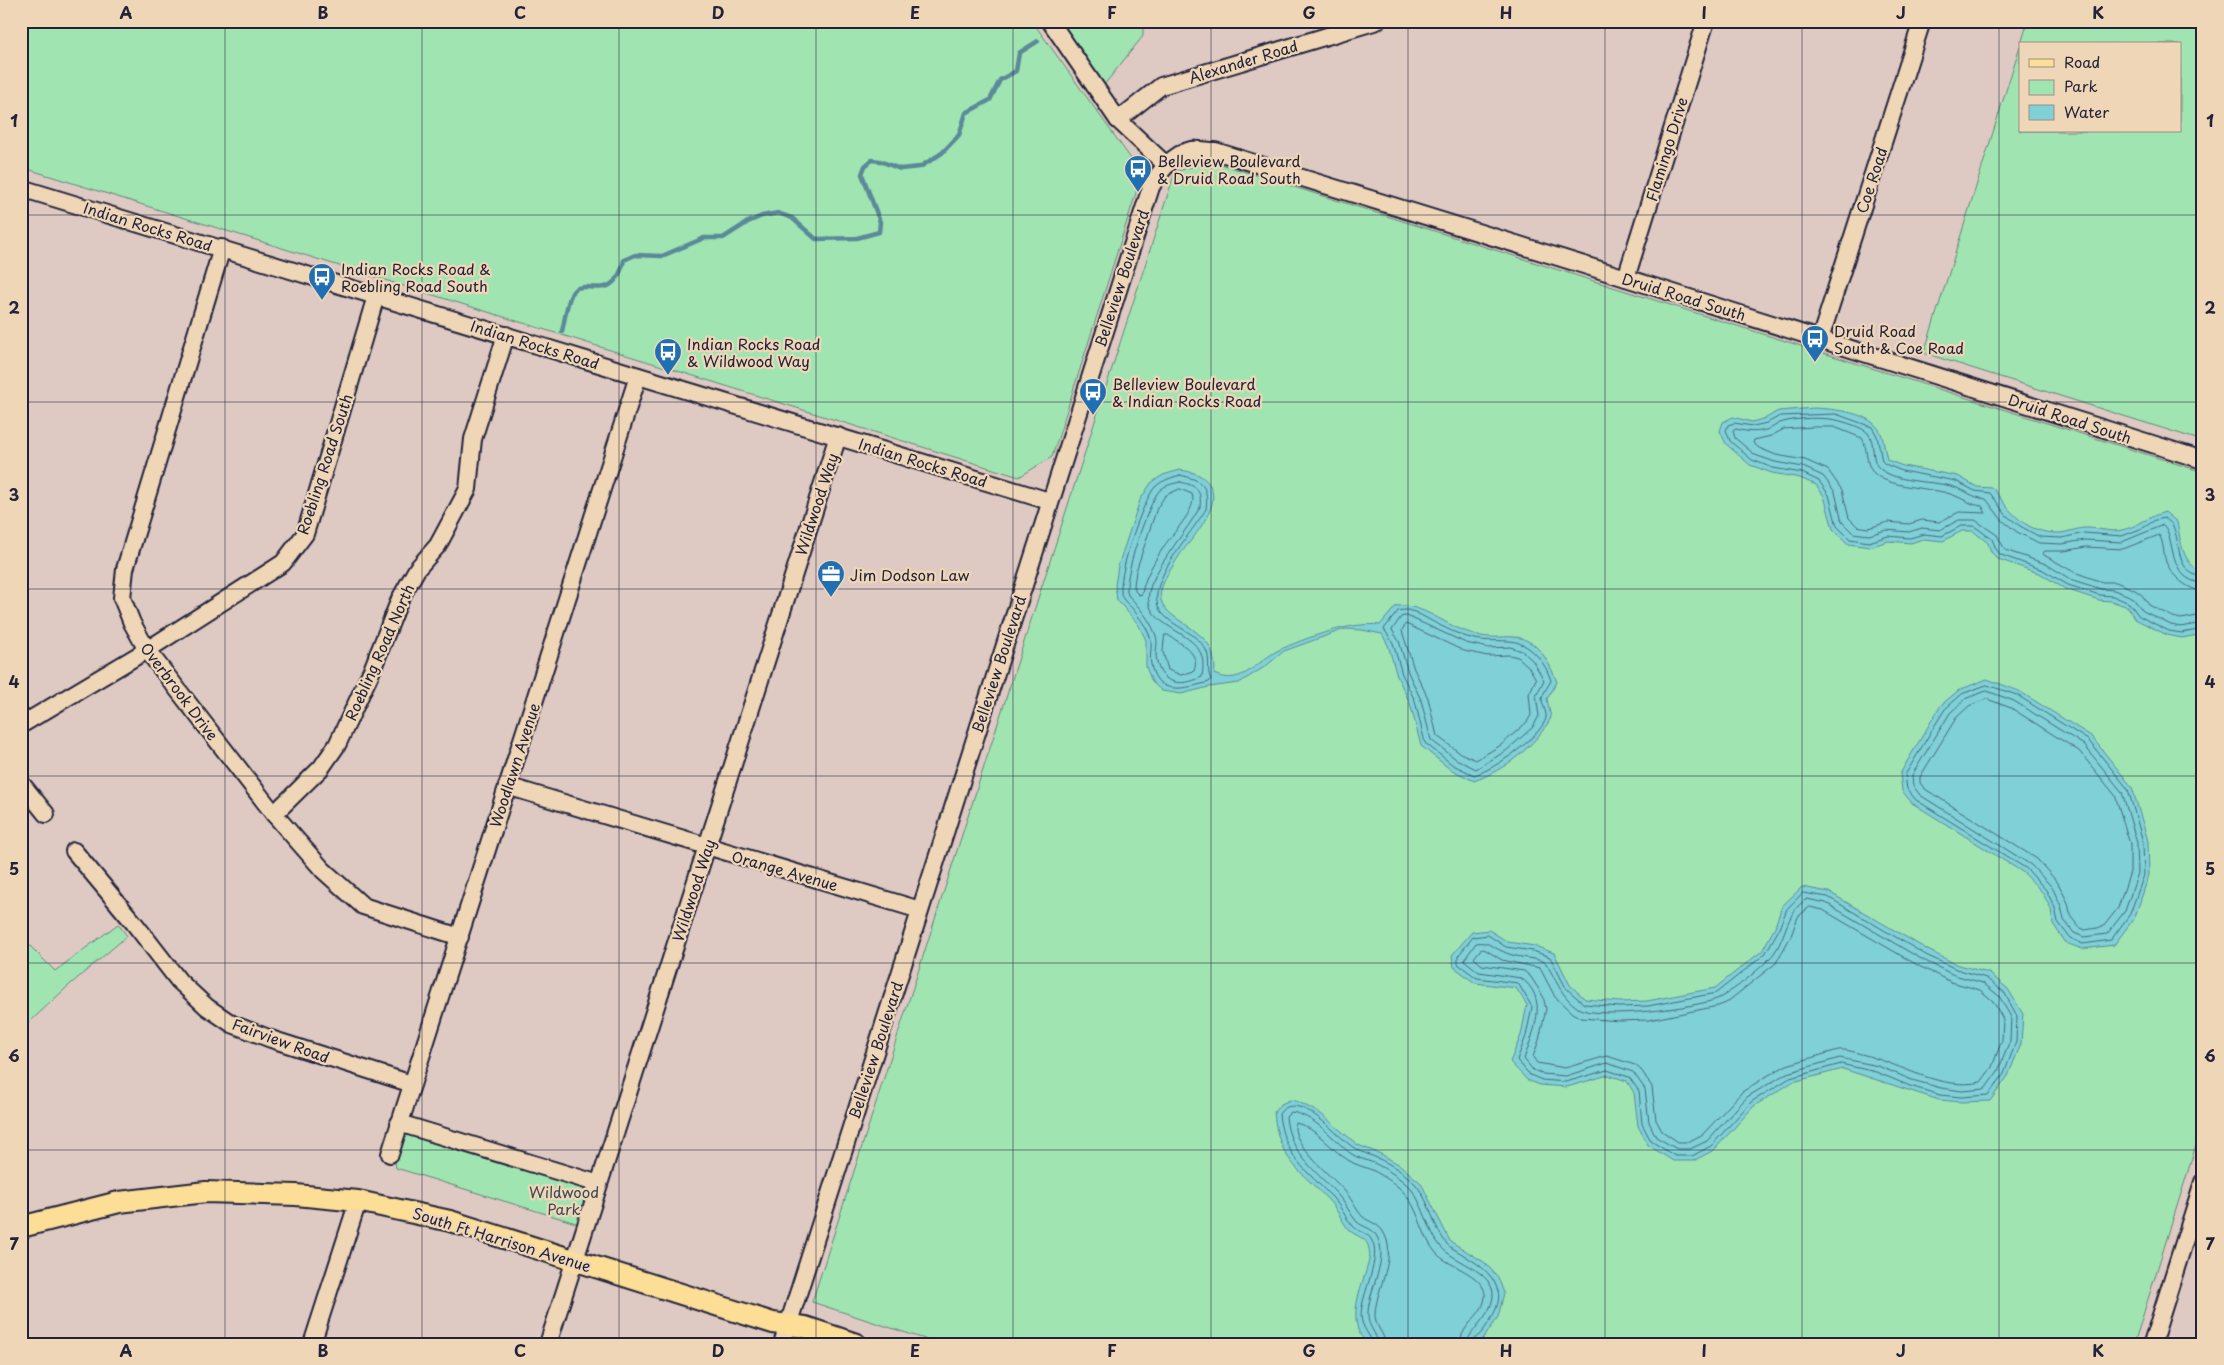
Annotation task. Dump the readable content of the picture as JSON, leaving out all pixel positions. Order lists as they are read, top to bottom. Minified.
{"streets":{"main road":["South Ft Harrison Avenue"],"street":["Alexander Road","Flamingo Drive","Coe Road","Indian Rocks Road","Belleview Boulevard","Druid Road South","Roebling Road South","Wildwood Way","Roebling Road North","Overbrook Drive","Woodlawn Avenue","Orange Avenue","Fairview Road"]},"crossings":[["Flamingo Drive","Druid Road South"],["Coe Road","Druid Road South"],["Indian Rocks Road","Belleview Boulevard"],["Indian Rocks Road","Roebling Road South"],["Indian Rocks Road","Wildwood Way"],["Indian Rocks Road","Roebling Road North"],["Indian Rocks Road","Overbrook Drive"],["Indian Rocks Road","Woodlawn Avenue"],["Belleview Boulevard","Druid Road South"],["Belleview Boulevard","Orange Avenue"],["Belleview Boulevard","South Ft Harrison Avenue"],["Roebling Road South","Overbrook Drive"],["Wildwood Way","Orange Avenue"],["Wildwood Way","South Ft Harrison Avenue"],["Roebling Road North","Overbrook Drive"],["Overbrook Drive","Woodlawn Avenue"],["Woodlawn Avenue","Orange Avenue"],["Woodlawn Avenue","Fairview Road"]],"parks":["Wildwood Park"],"places":{"bus stop":["Belleview Boulevard & Druid Road South","Indian Rocks Road & Roebling Road South","Druid Road South & Coe Road","Indian Rocks Road & Wildwood Way","Belleview Boulevard & Indian Rocks Road"],"office":["Jim Dodson Law"]},"legend":["Road","Park","Water"],"grid":{"columns":["A","B","C","D","E","F","G","H","I","J","K"],"rows":["1","2","3","4","5","6","7"]}}
